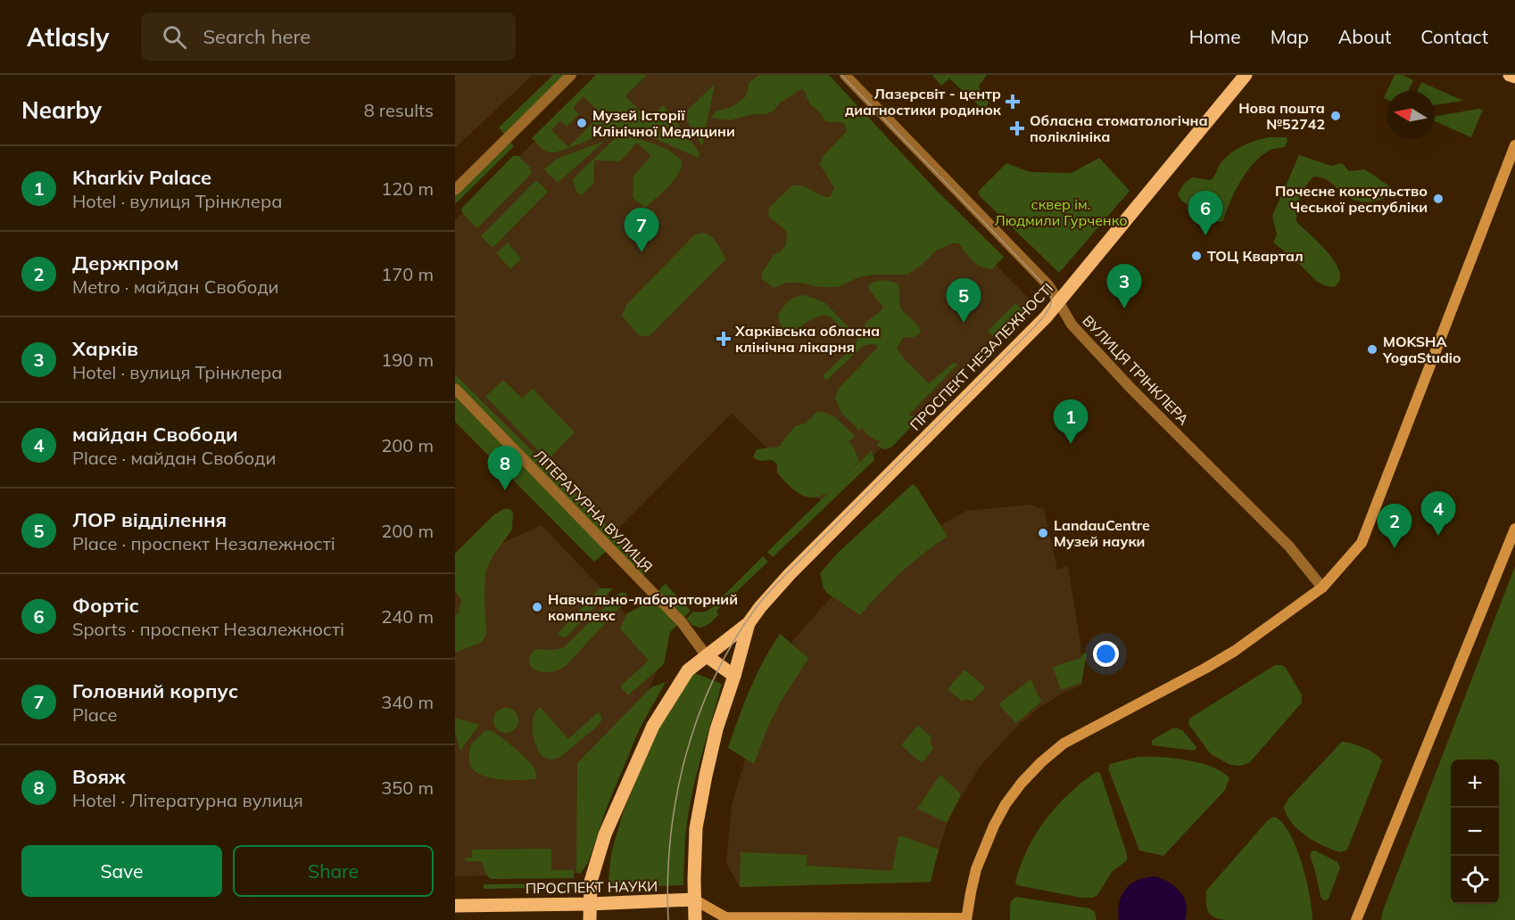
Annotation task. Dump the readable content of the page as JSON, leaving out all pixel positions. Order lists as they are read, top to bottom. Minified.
{"streets":{"main road":["ПРОСПЕКТ НЕЗАЛЕЖНОСТІ","ПРОСПЕКТ НАУКИ"],"street":["ВУЛИЦЯ ТРІНКЛЕРА","ЛІТЕРАТУРНА ВУЛИЦЯ"]},"crossings":[["ПРОСПЕКТ НЕЗАЛЕЖНОСТІ","ВУЛИЦЯ ТРІНКЛЕРА"],["ПРОСПЕКТ НЕЗАЛЕЖНОСТІ","ЛІТЕРАТУРНА ВУЛИЦЯ"],["ПРОСПЕКТ НЕЗАЛЕЖНОСТІ","ПРОСПЕКТ НАУКИ"]],"parks":["сквер ім. Людмили Гурченко"],"places":{"health":["Лазерсвіт - центр диагностики родинок","Обласна стоматологічна поліклініка","Харківська обласна клінічна лікарня"],"other":["Нова пошта №52742","Музей Історії Клінічної Медицини","Почесне консульство Чеської республіки","ТОЦ Квартал","MOKSHA YogaStudio","LandauCentre Музей науки","Навчально-лабораторний комплекс"]},"north":"left","page":{"header":"Atlasly","search":"Search here","nav":["Home","Map","About","Contact"],"heading":["Nearby","8 results"],"list":[{"mark":"1","name":"Kharkiv Palace","note":"Hotel · вулиця Трінклера","value":"120 m"},{"mark":"2","name":"Держпром","note":"Metro · майдан Свободи","value":"170 m"},{"mark":"3","name":"Харків","note":"Hotel · вулиця Трінклера","value":"190 m"},{"mark":"4","name":"майдан Свободи","note":"Place · майдан Свободи","value":"200 m"},{"mark":"5","name":"ЛОР відділення","note":"Place · проспект Незалежності","value":"200 m"},{"mark":"6","name":"Фортiс","note":"Sports · проспект Незалежності","value":"240 m"},{"mark":"7","name":"Головний корпус","note":"Place","value":"340 m"},{"mark":"8","name":"Вояж","note":"Hotel · Літературна вулиця","value":"350 m"}],"pins":["6","7","3","5","1","8","4","2"],"map_buttons":["+","−"],"buttons":["Save","Share"]}}
